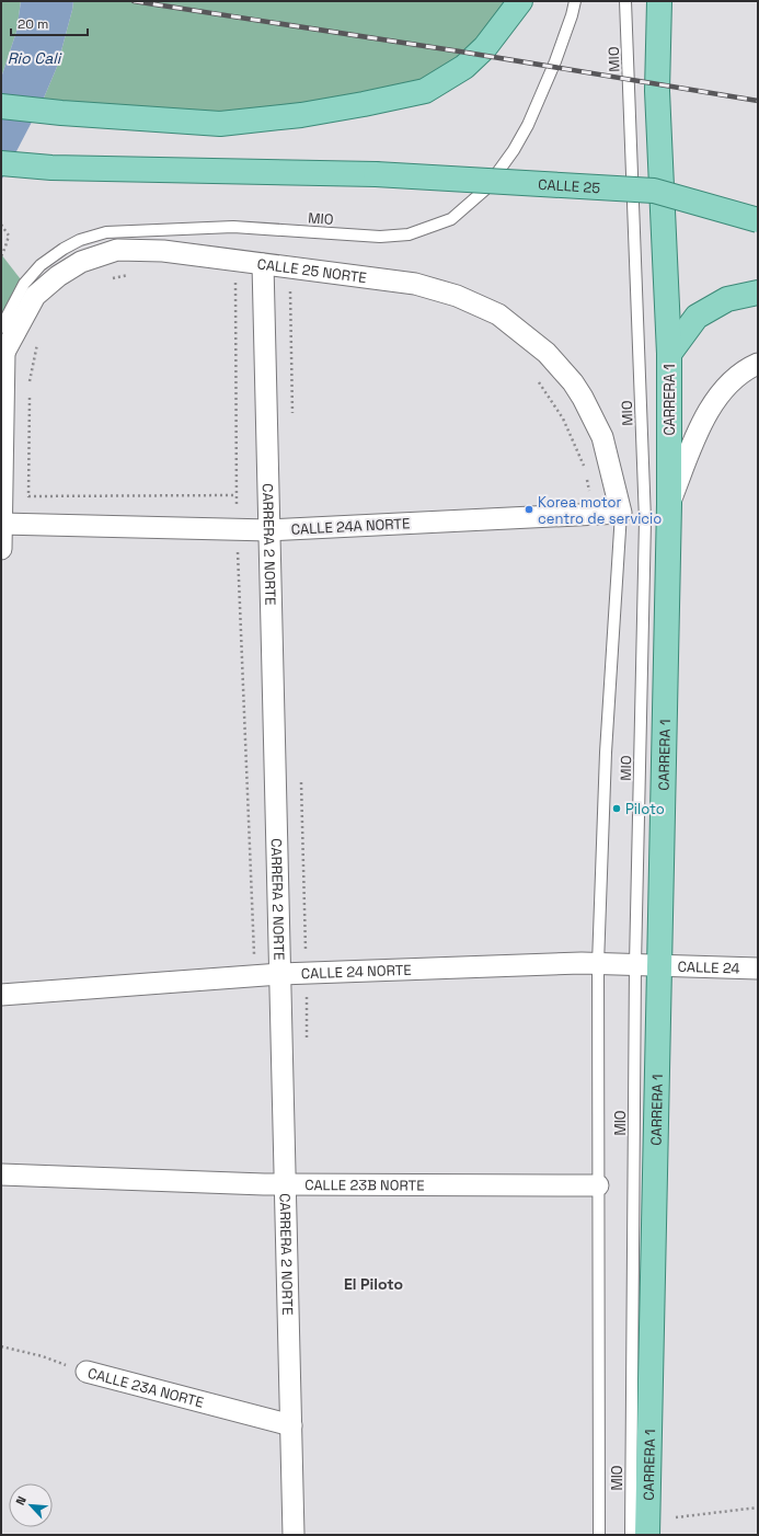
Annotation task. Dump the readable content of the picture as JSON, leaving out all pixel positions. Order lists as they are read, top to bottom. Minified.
{"streets":{"main road":["CALLE 25","CARRERA 1"],"street":["CALLE 25 NORTE","CALLE 24A NORTE","CARRERA 2 NORTE","CALLE 24","CALLE 24 NORTE","CALLE 23B NORTE","CALLE 23A NORTE"],"lane":["MIO"]},"crossings":[["MIO","CALLE 24 NORTE"],["CALLE 25 NORTE","CALLE 24A NORTE"],["CALLE 25 NORTE","CARRERA 2 NORTE"],["CARRERA 1","CALLE 24"],["CARRERA 1","CALLE 24 NORTE"],["CALLE 24A NORTE","CARRERA 2 NORTE"],["CARRERA 2 NORTE","CALLE 24 NORTE"],["CARRERA 2 NORTE","CALLE 23B NORTE"],["CARRERA 2 NORTE","CALLE 23A NORTE"],["CALLE 24","CALLE 24 NORTE"]],"districts":["El Piloto"],"water":["Rio Cali"],"places":["Korea motor centro de servicio","Piloto"],"scale_bar":"20 m","north":"top left"}
